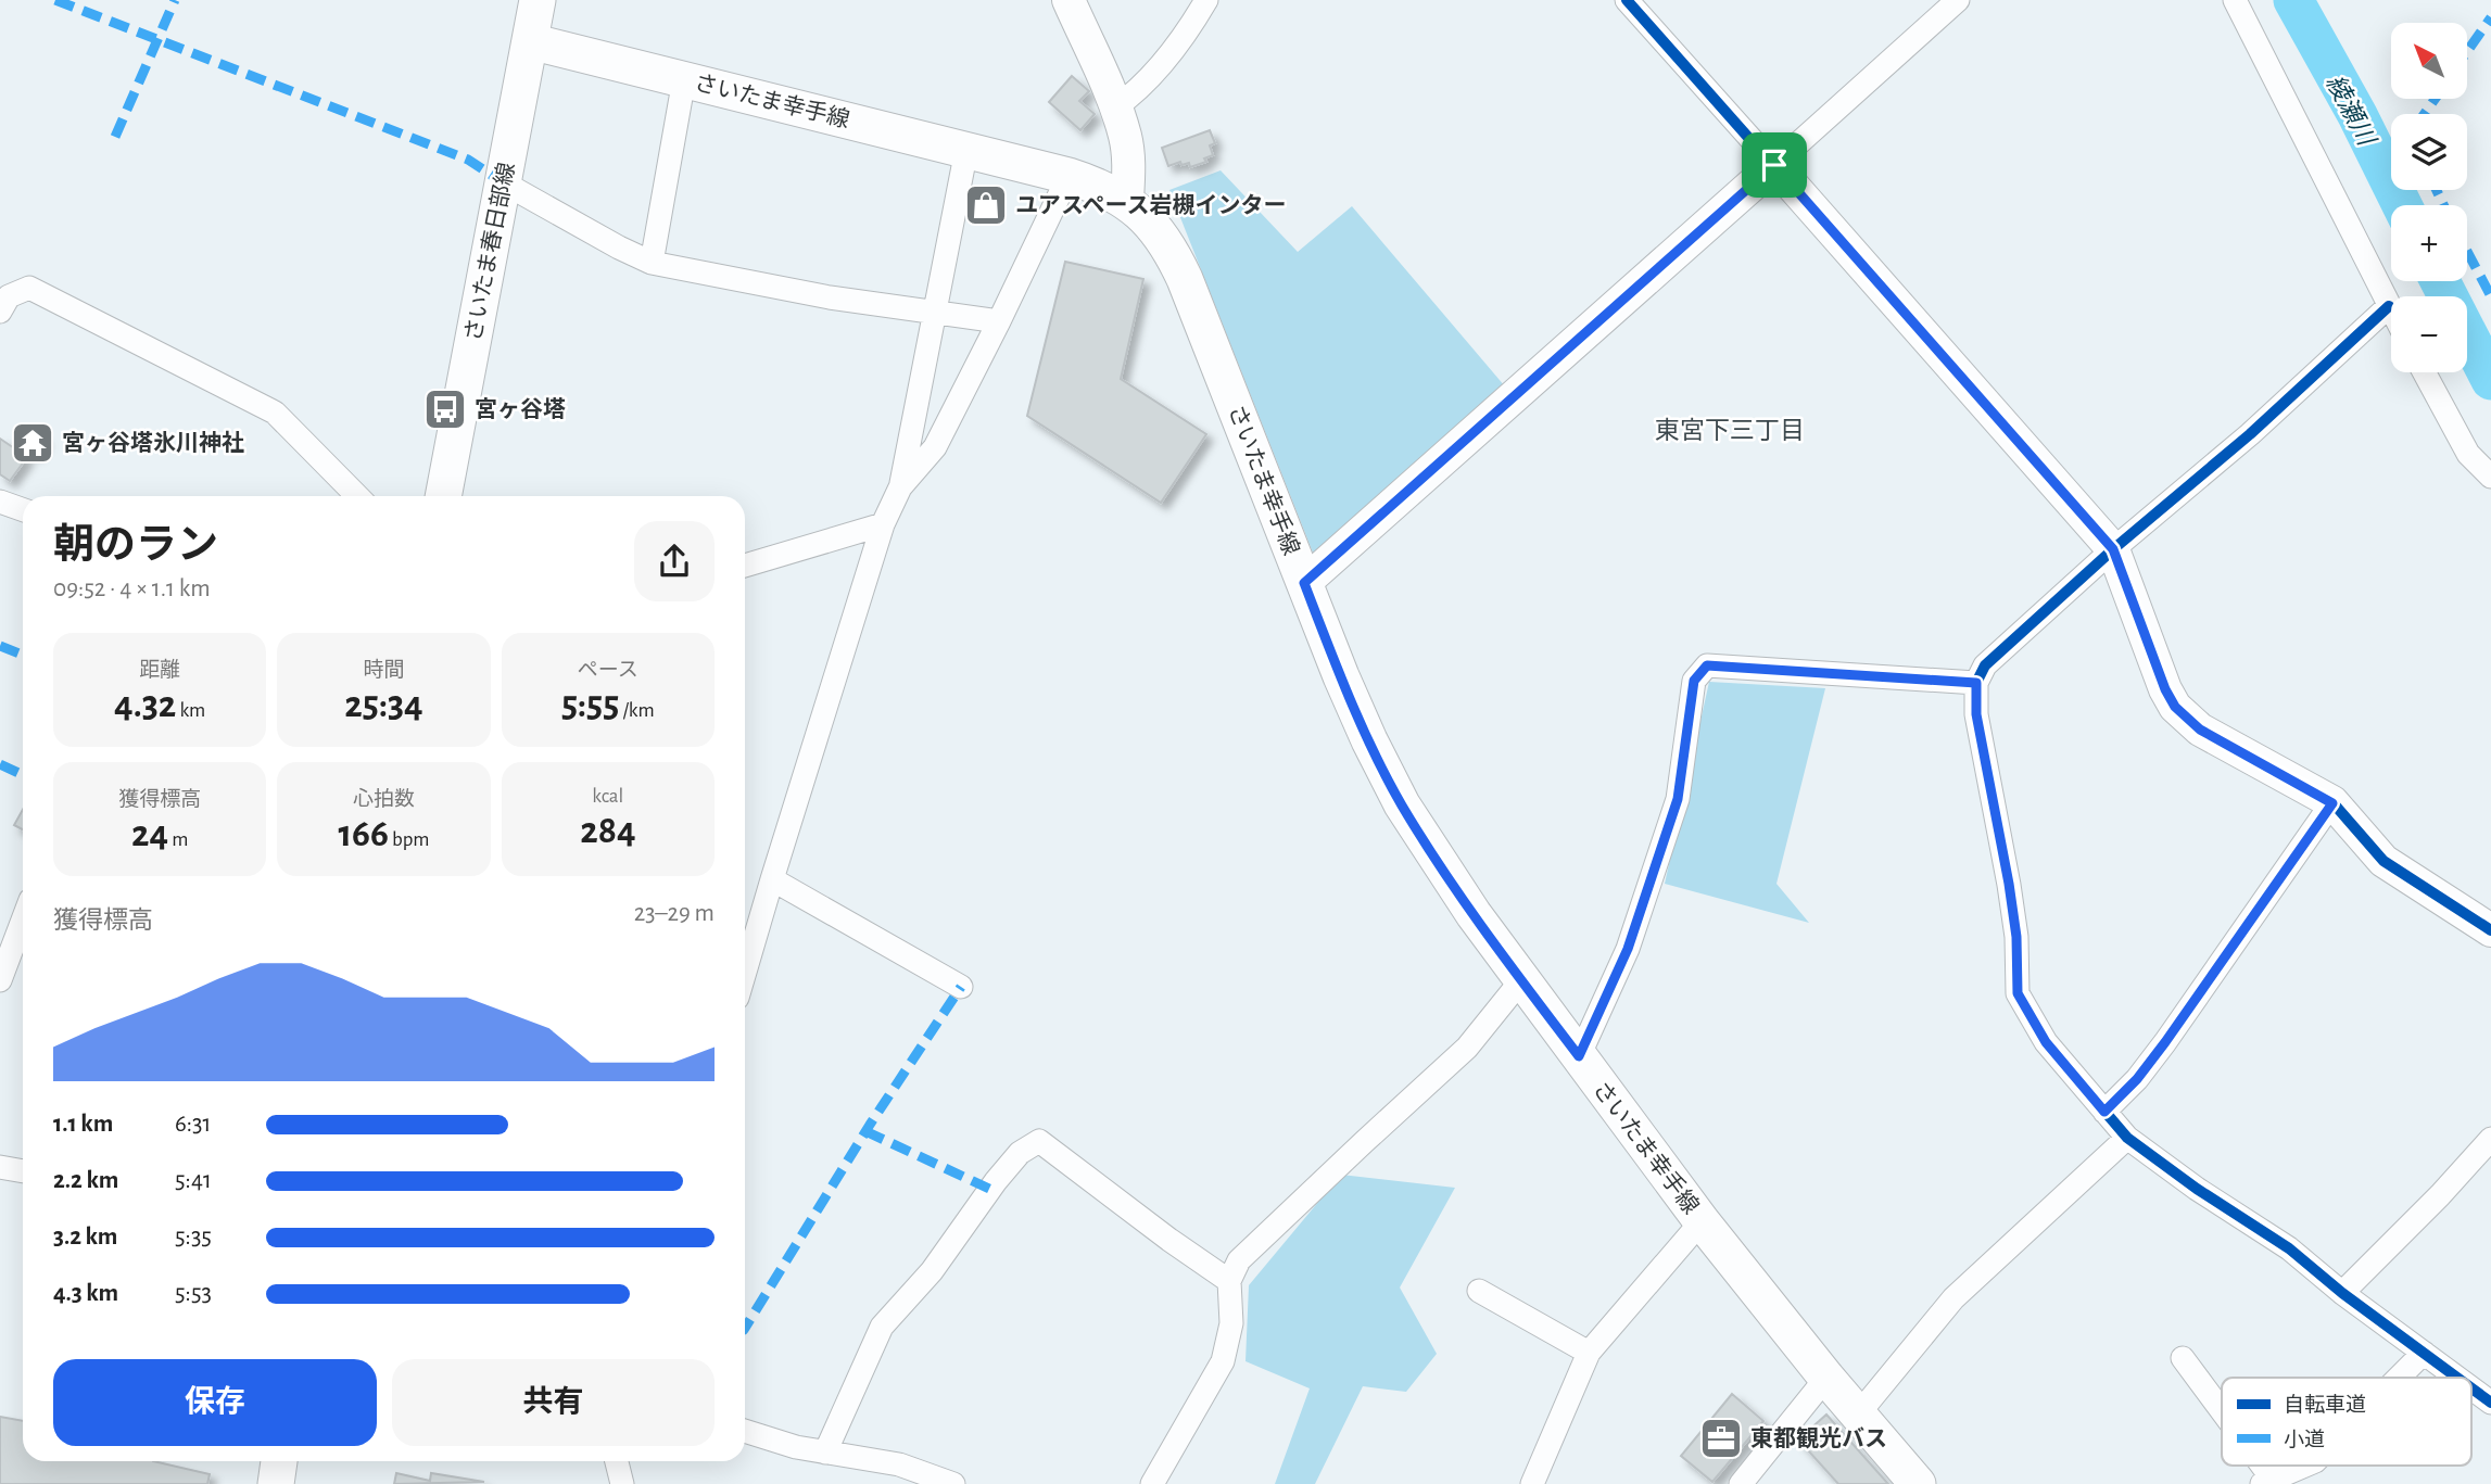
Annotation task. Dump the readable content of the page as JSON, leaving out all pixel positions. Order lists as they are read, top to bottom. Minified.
{"streets":{"main road":["さいたま幸手線","さいたま春日部線"]},"crossings":[["さいたま幸手線","さいたま春日部線"]],"districts":["東宮下三丁目"],"water":["綾瀬川"],"places":{"shop":["ユアスペース岩槻インター"],"bus stop":["宮ヶ谷塔"],"temple":["宮ヶ谷塔氷川神社"],"office":["東都観光バス"]},"legend":["自転車道","小道"],"north":"top left","page":{"map_buttons":["+","−"],"heading":["朝のラン","09:52 · 4 × 1.1 km"],"stats":[["距離","4.32 km"],["時間","25:34"],["ペース","5:55 /km"],["獲得標高","24 m"],["心拍数","166 bpm"],["kcal","284"]],"chart":["獲得標高","23–29 m"],"list":[{"name":"1.1 km","note":"6:31"},{"name":"2.2 km","note":"5:41"},{"name":"3.2 km","note":"5:35"},{"name":"4.3 km","note":"5:53"}],"buttons":["保存","共有"]}}
